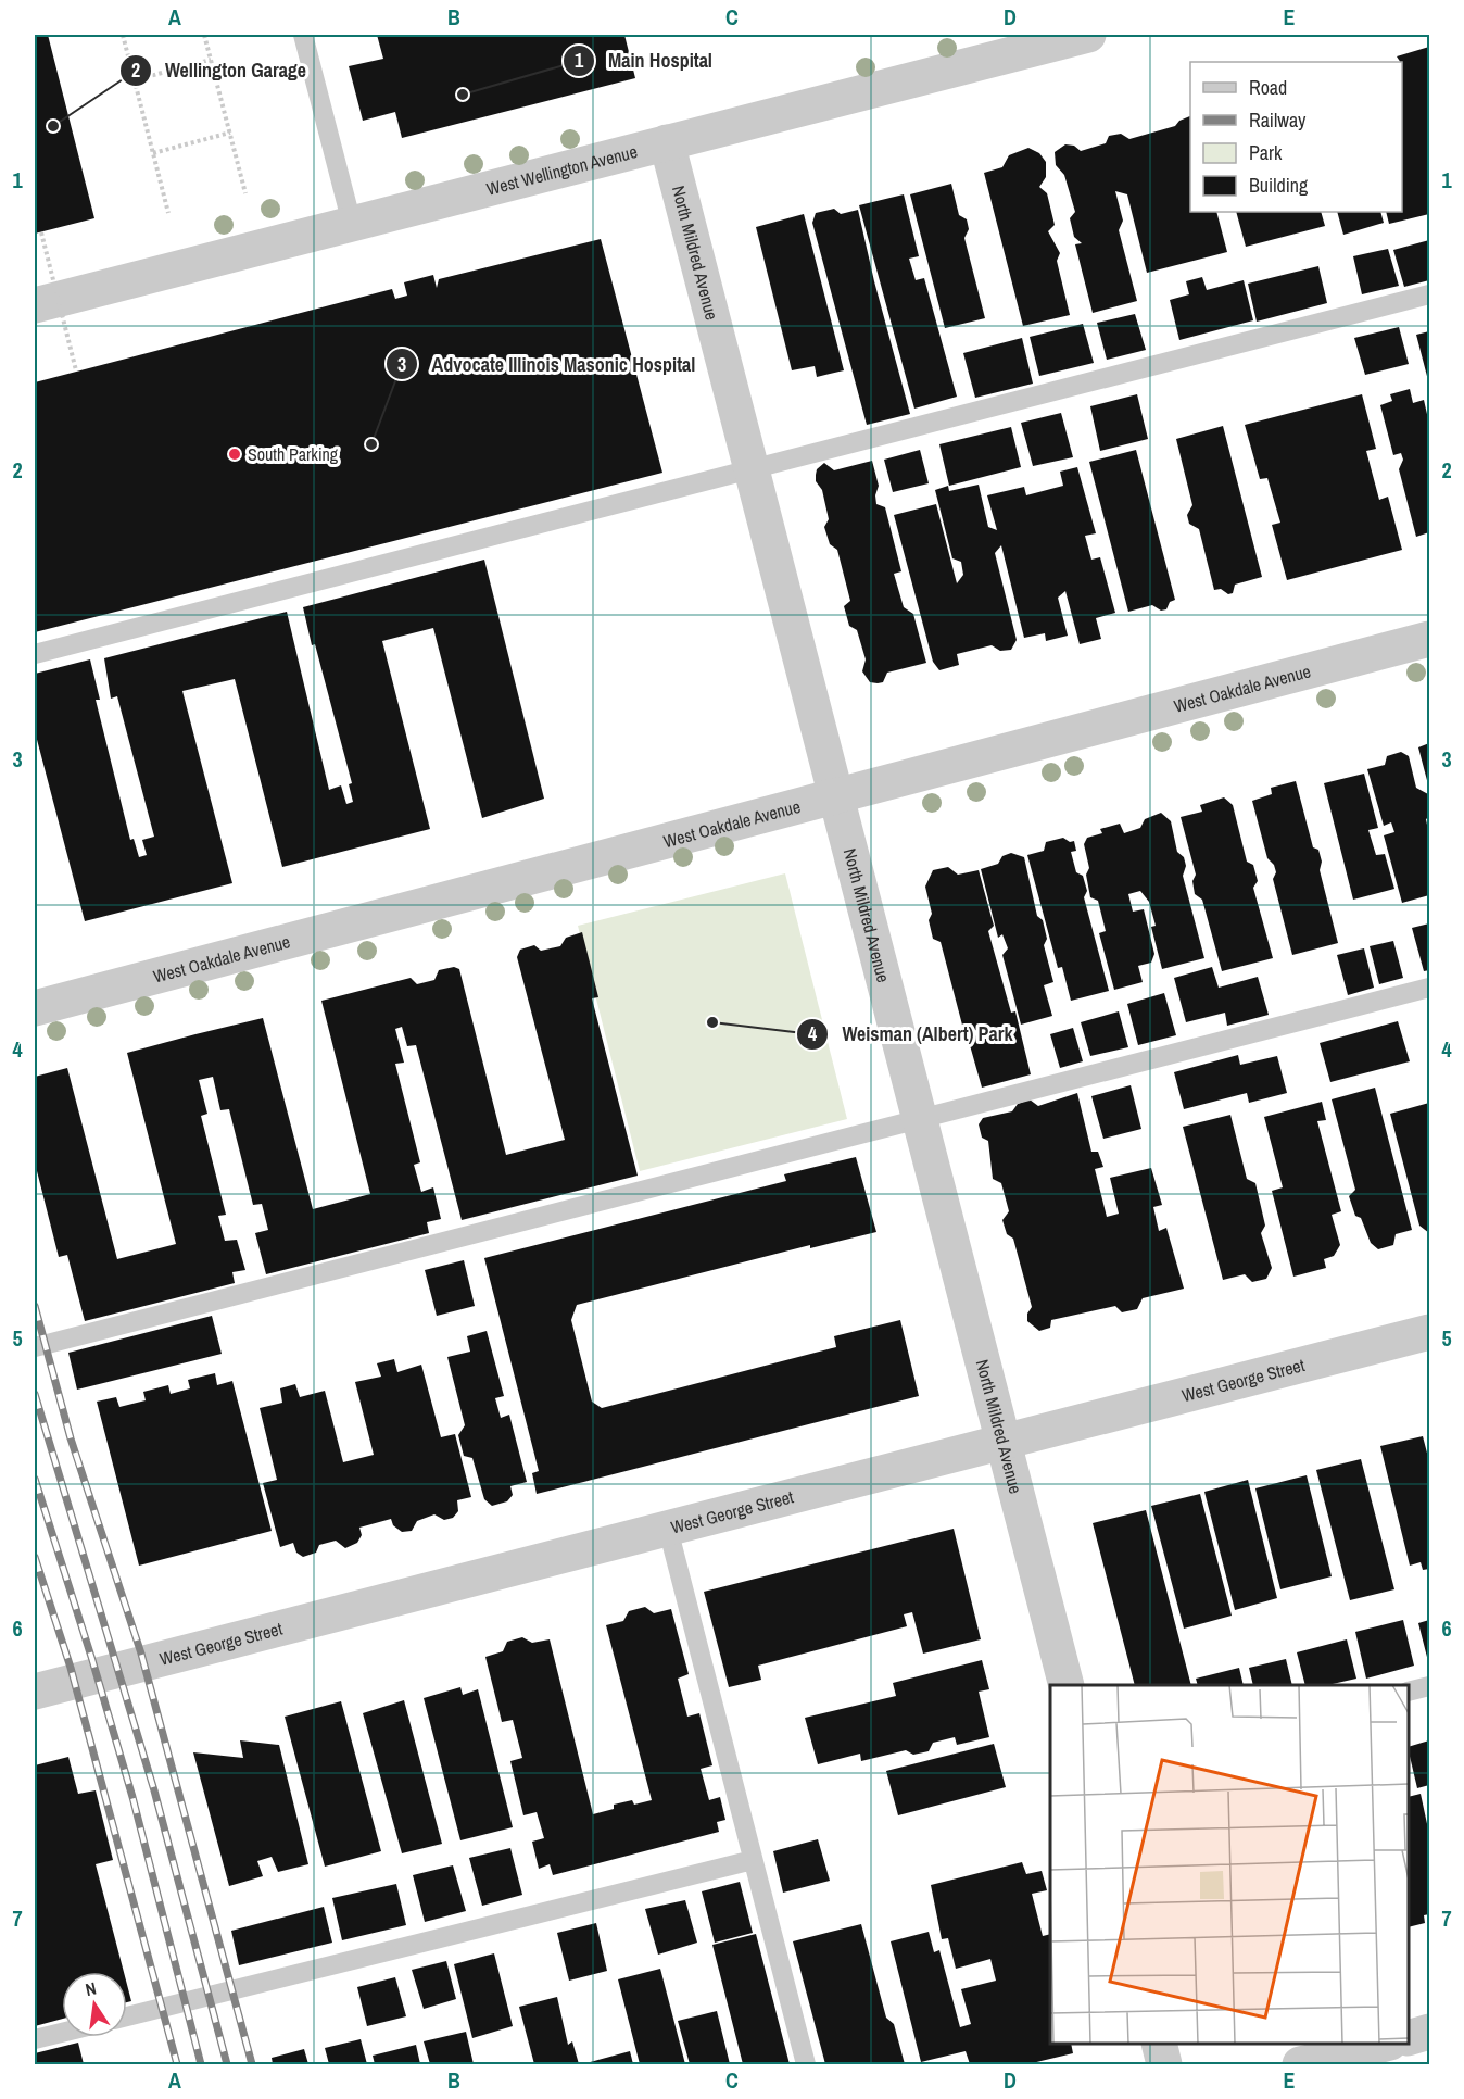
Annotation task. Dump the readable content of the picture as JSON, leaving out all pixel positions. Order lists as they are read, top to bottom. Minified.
{"streets":{"street":["West Wellington Avenue","North Mildred Avenue","West Oakdale Avenue","West George Street"]},"crossings":[["West Wellington Avenue","North Mildred Avenue"],["North Mildred Avenue","West Oakdale Avenue"],["North Mildred Avenue","West George Street"]],"places":["Main Hospital","Wellington Garage","Advocate Illinois Masonic Hospital","South Parking","Weisman (Albert) Park"],"legend":["Road","Railway","Park","Building"],"north":"top","grid":{"columns":["A","B","C","D","E"],"rows":["1","2","3","4","5","6","7"]}}
